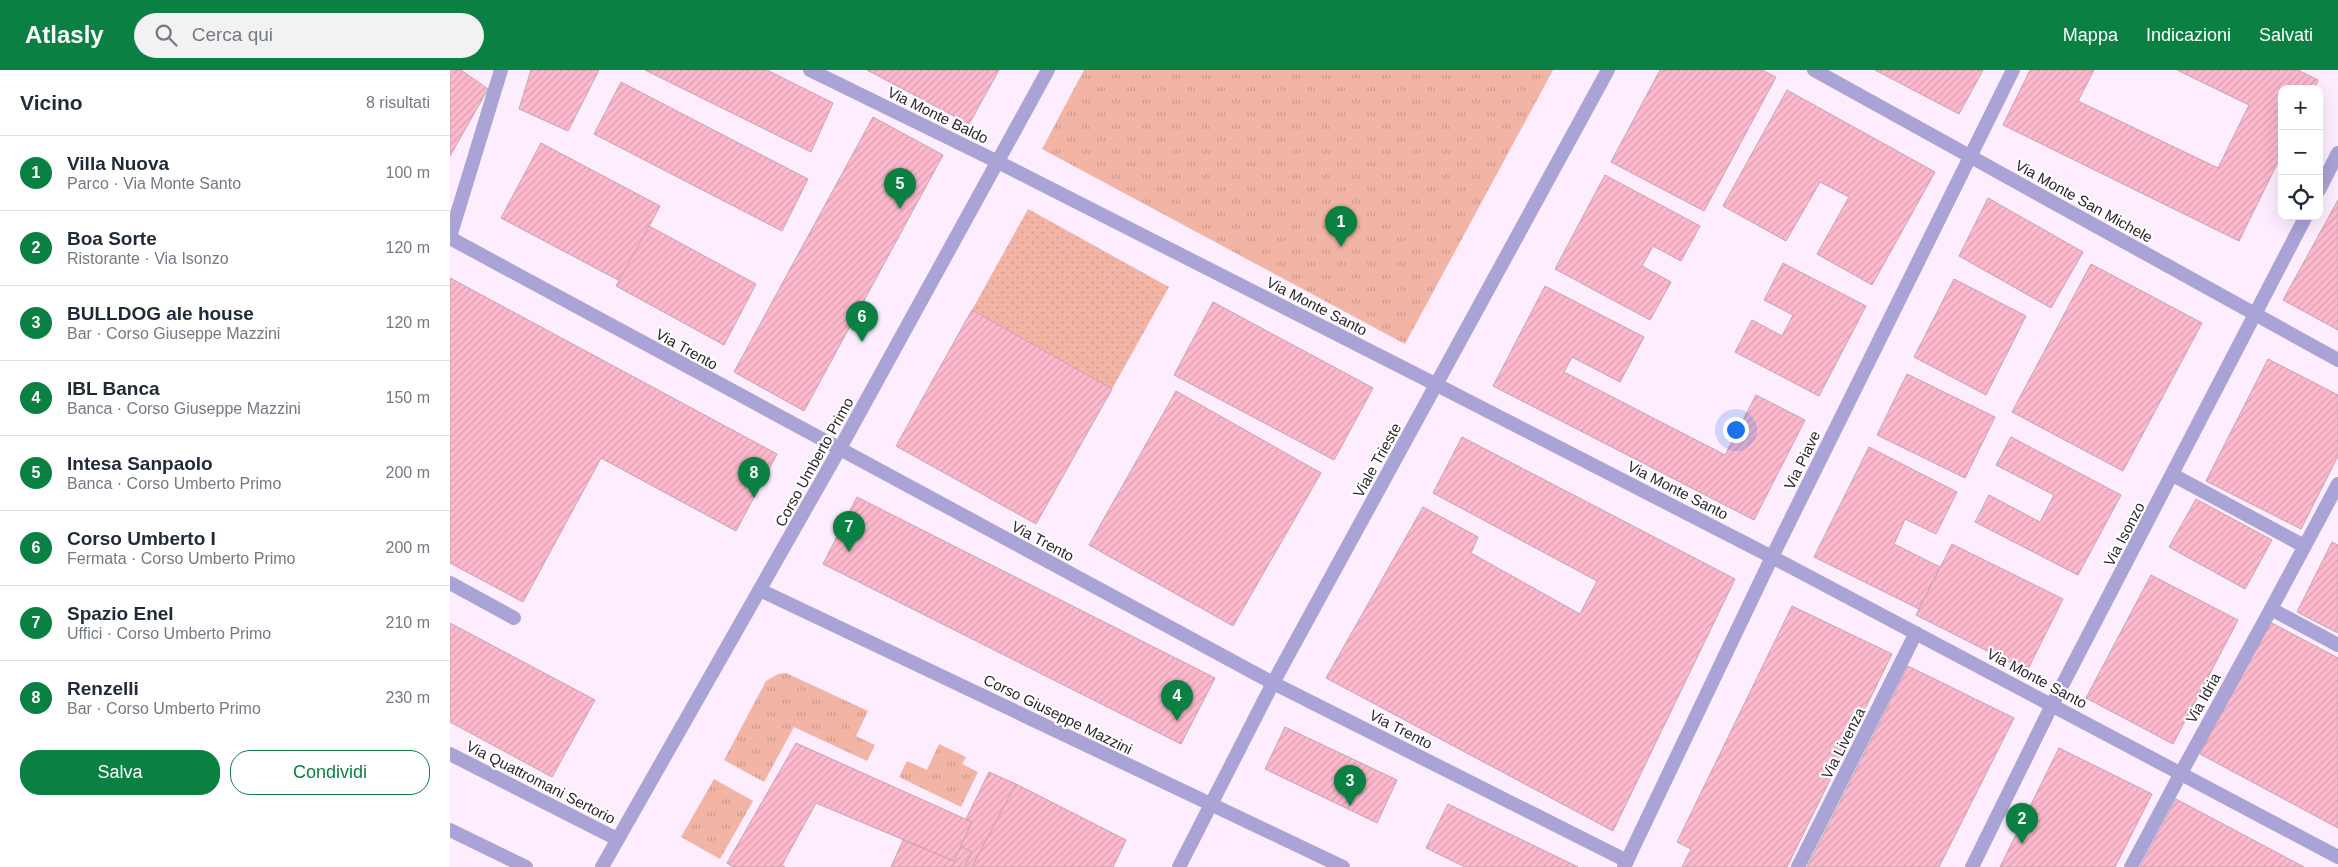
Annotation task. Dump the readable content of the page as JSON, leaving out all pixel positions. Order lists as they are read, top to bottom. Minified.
{"streets":{"street":["Via Monte Baldo","Via Monte San Michele","Via Monte Santo","Via Trento","Viale Trieste","Via Piave","Corso Umberto Primo","Via Isonzo","Via Idria","Corso Giuseppe Mazzini","Via Livenza","Via Quattromani Sertorio"]},"crossings":[["Via Monte Baldo","Via Monte Santo"],["Via Monte Baldo","Corso Umberto Primo"],["Via Monte San Michele","Via Piave"],["Via Monte San Michele","Via Isonzo"],["Via Monte Santo","Viale Trieste"],["Via Monte Santo","Via Piave"],["Via Monte Santo","Corso Umberto Primo"],["Via Monte Santo","Via Isonzo"],["Via Monte Santo","Via Idria"],["Via Monte Santo","Via Livenza"],["Via Trento","Viale Trieste"],["Via Trento","Via Piave"],["Via Trento","Corso Umberto Primo"],["Viale Trieste","Corso Giuseppe Mazzini"],["Corso Umberto Primo","Corso Giuseppe Mazzini"],["Corso Umberto Primo","Via Quattromani Sertorio"]],"page":{"header":"Atlasly","search":"Cerca qui","nav":["Mappa","Indicazioni","Salvati"],"heading":["Vicino","8 risultati"],"map_buttons":["+","−"],"list":[{"mark":"1","name":"Villa Nuova","note":"Parco · Via Monte Santo","value":"100 m"},{"mark":"2","name":"Boa Sorte","note":"Ristorante · Via Isonzo","value":"120 m"},{"mark":"3","name":"BULLDOG ale house","note":"Bar · Corso Giuseppe Mazzini","value":"120 m"},{"mark":"4","name":"IBL Banca","note":"Banca · Corso Giuseppe Mazzini","value":"150 m"},{"mark":"5","name":"Intesa Sanpaolo","note":"Banca · Corso Umberto Primo","value":"200 m"},{"mark":"6","name":"Corso Umberto I","note":"Fermata · Corso Umberto Primo","value":"200 m"},{"mark":"7","name":"Spazio Enel","note":"Uffici · Corso Umberto Primo","value":"210 m"},{"mark":"8","name":"Renzelli","note":"Bar · Corso Umberto Primo","value":"230 m"}],"pins":["5","1","6","8","7","4","3","2"],"buttons":["Salva","Condividi"]}}
